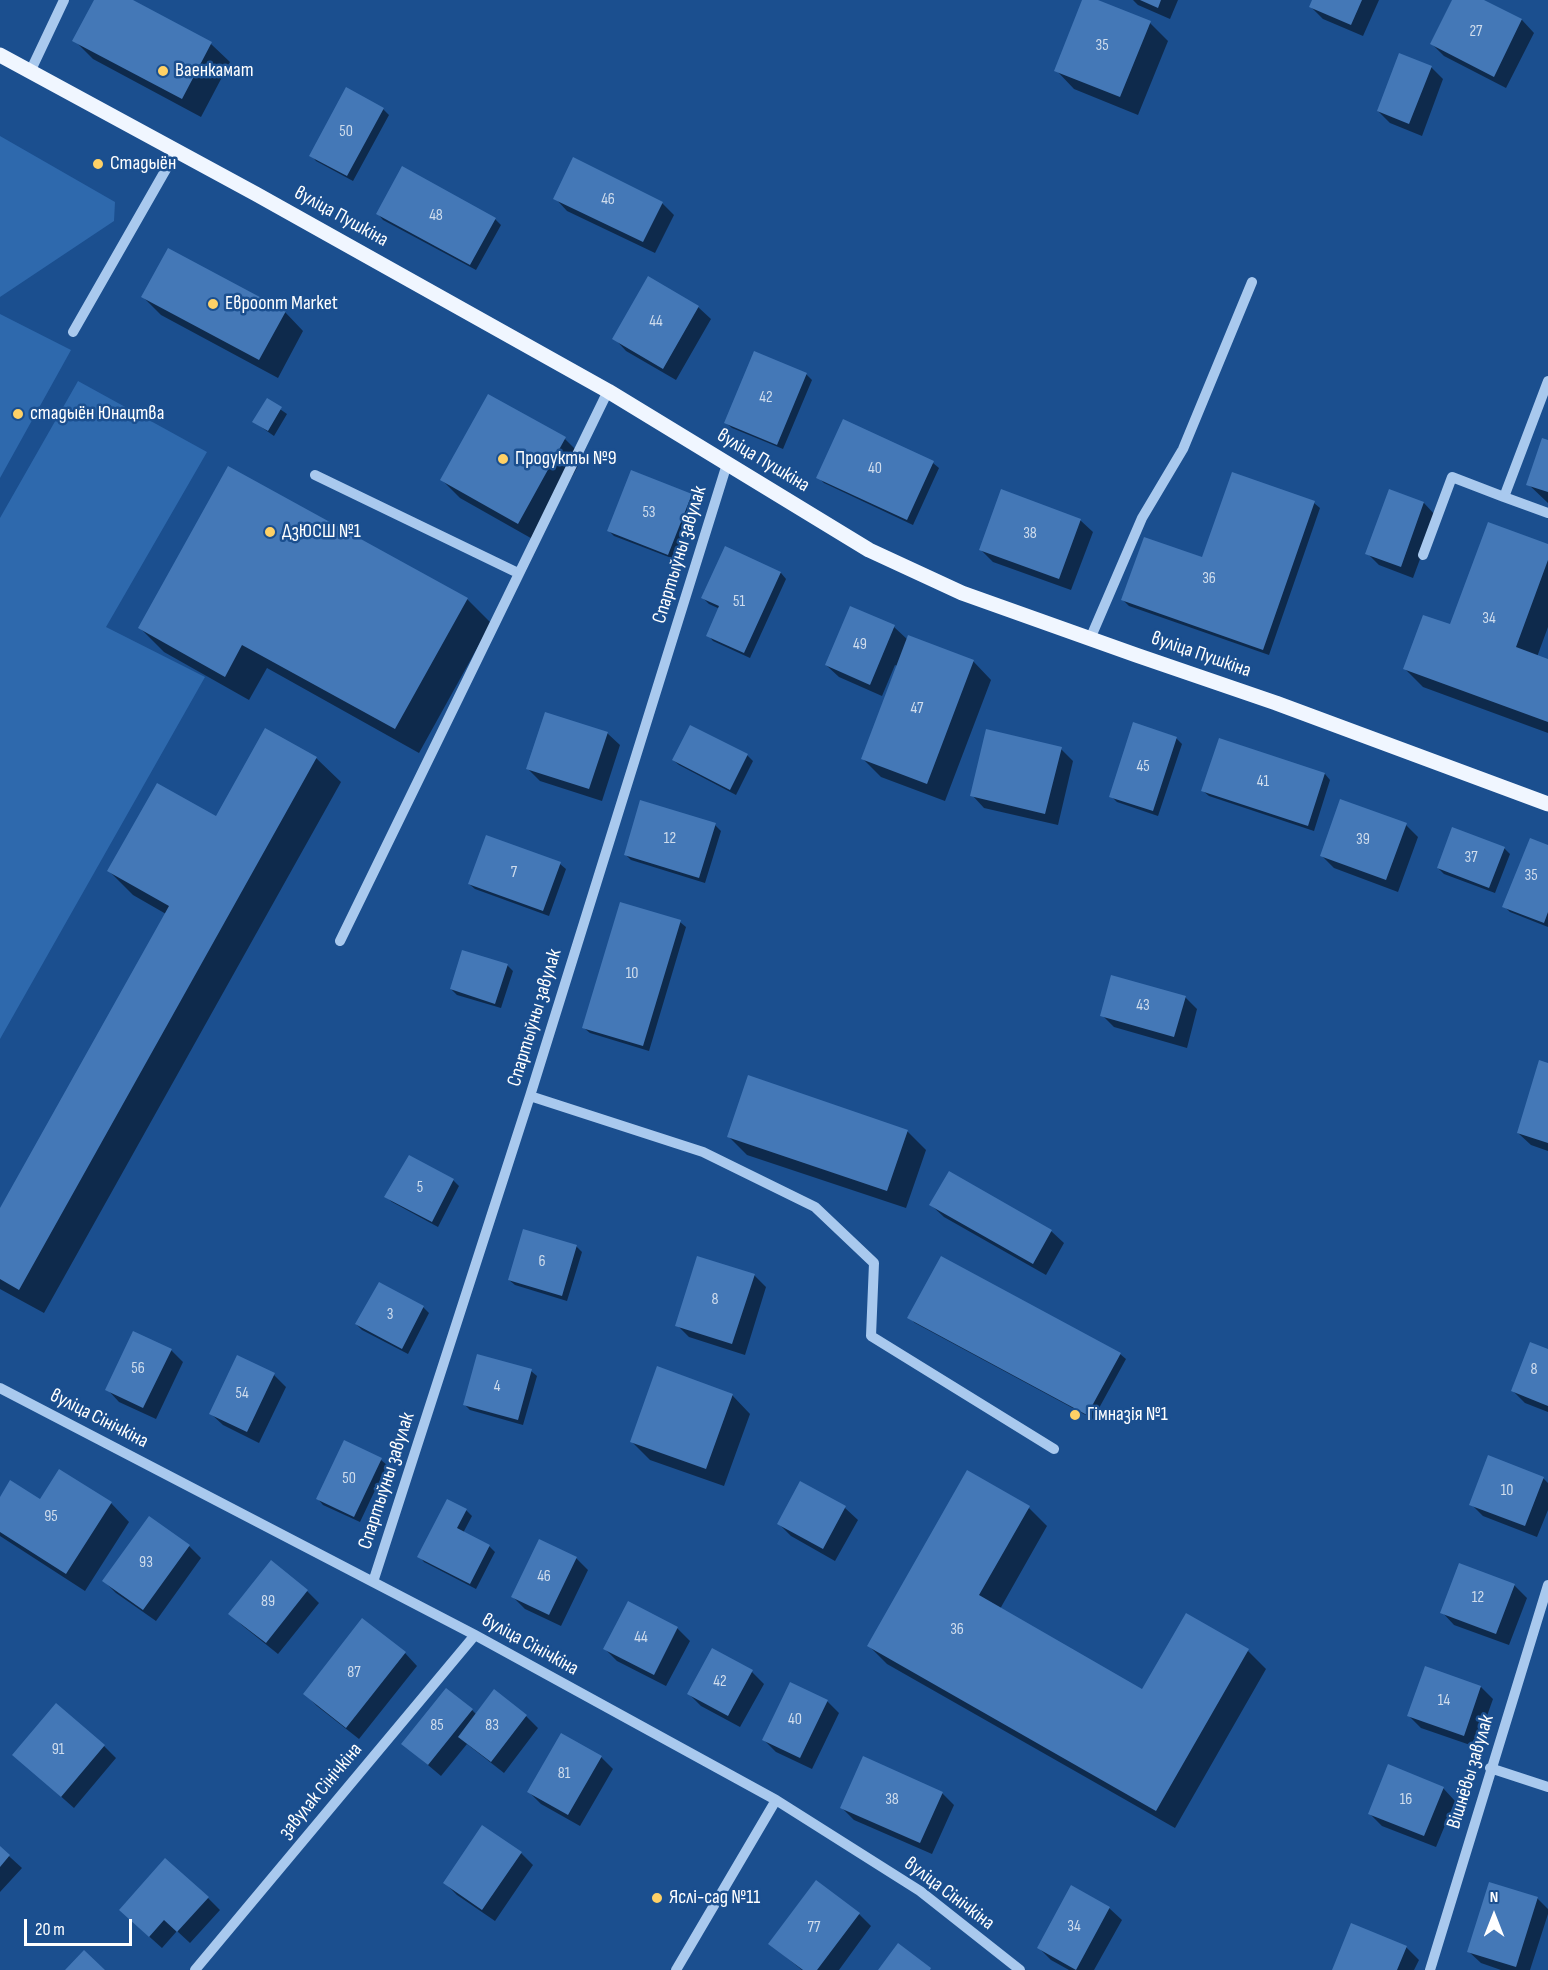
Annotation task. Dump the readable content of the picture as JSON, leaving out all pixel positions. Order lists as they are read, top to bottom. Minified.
{"streets":{"main road":["вуліца Пушкіна"],"street":["Спартыўны завулак","вуліца Сінічкіна","Вішнёвы завулак","завулак Сінічкіна"]},"crossings":[["вуліца Пушкіна","Спартыўны завулак"],["Спартыўны завулак","вуліца Сінічкіна"],["вуліца Сінічкіна","завулак Сінічкіна"]],"places":["Ваенкамат","Стадыён","Евроопт Market","стадыён Юнацтва","Продукты №9","ДзЮСШ №1","Гімназія №1","Яслі-сад №11"],"house_numbers":["27","35","50","46","48","44","42","40","53","38","36","51","34","49","47","45","41","12","39","37","7","35","10","43","5","6","8","3","56","8","4","54","50","10","95","93","46","12","89","36","44","87","42","14","40","85","83","91","81","38","16","34","77"],"scale_bar":"20 m","north":"top"}
